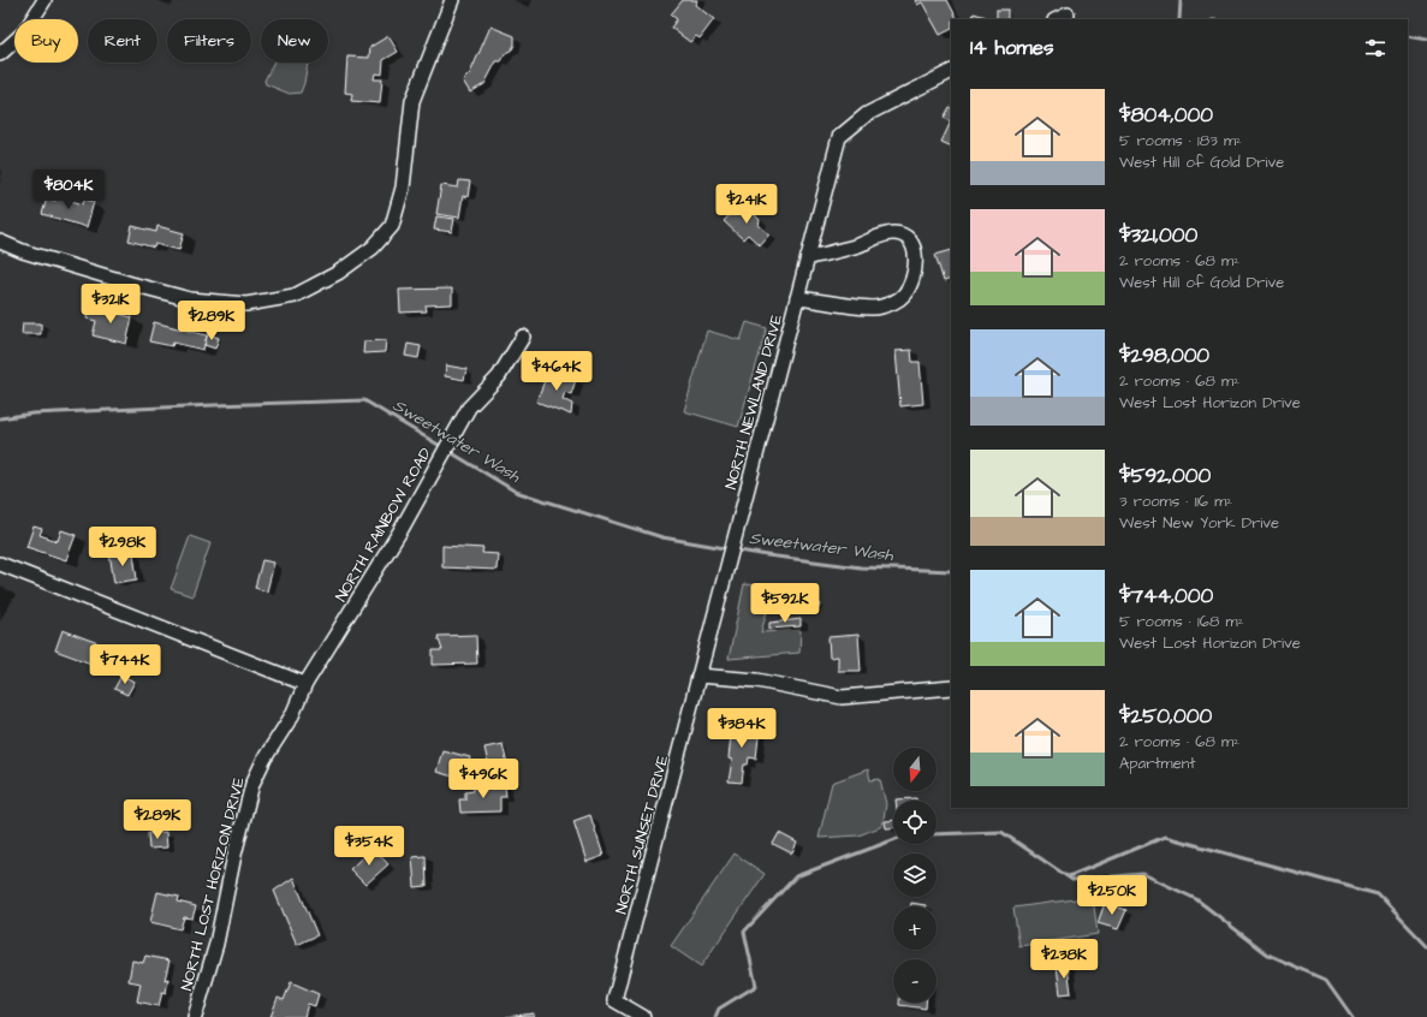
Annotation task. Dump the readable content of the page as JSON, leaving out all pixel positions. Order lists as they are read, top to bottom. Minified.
{"streets":{"street":["NORTH NEWLAND DRIVE","NORTH RAINBOW ROAD","NORTH SUNSET DRIVE","NORTH LOST HORIZON DRIVE"]},"crossings":[["NORTH NEWLAND DRIVE","NORTH SUNSET DRIVE"],["NORTH RAINBOW ROAD","NORTH LOST HORIZON DRIVE"]],"water":["Sweetwater Wash"],"north":"bottom","page":{"chip":["Buy","Rent","Filters","New"],"heading":"14 homes","list":[{"name":"$804,000","note":"5 rooms · 183 m² · West Hill of Gold Drive"},{"name":"$321,000","note":"2 rooms · 68 m² · West Hill of Gold Drive"},{"name":"$298,000","note":"2 rooms · 68 m² · West Lost Horizon Drive"},{"name":"$592,000","note":"3 rooms · 116 m² · West New York Drive"},{"name":"$744,000","note":"5 rooms · 168 m² · West Lost Horizon Drive"},{"name":"$250,000","note":"2 rooms · 68 m² · Apartment"}],"price":["$804K","$241K","$321K","$289K","$464K","$298K","$592K","$744K","$384K","$496K","$289K","$354K","$250K","$238K"],"map_buttons":["+","−"]}}
